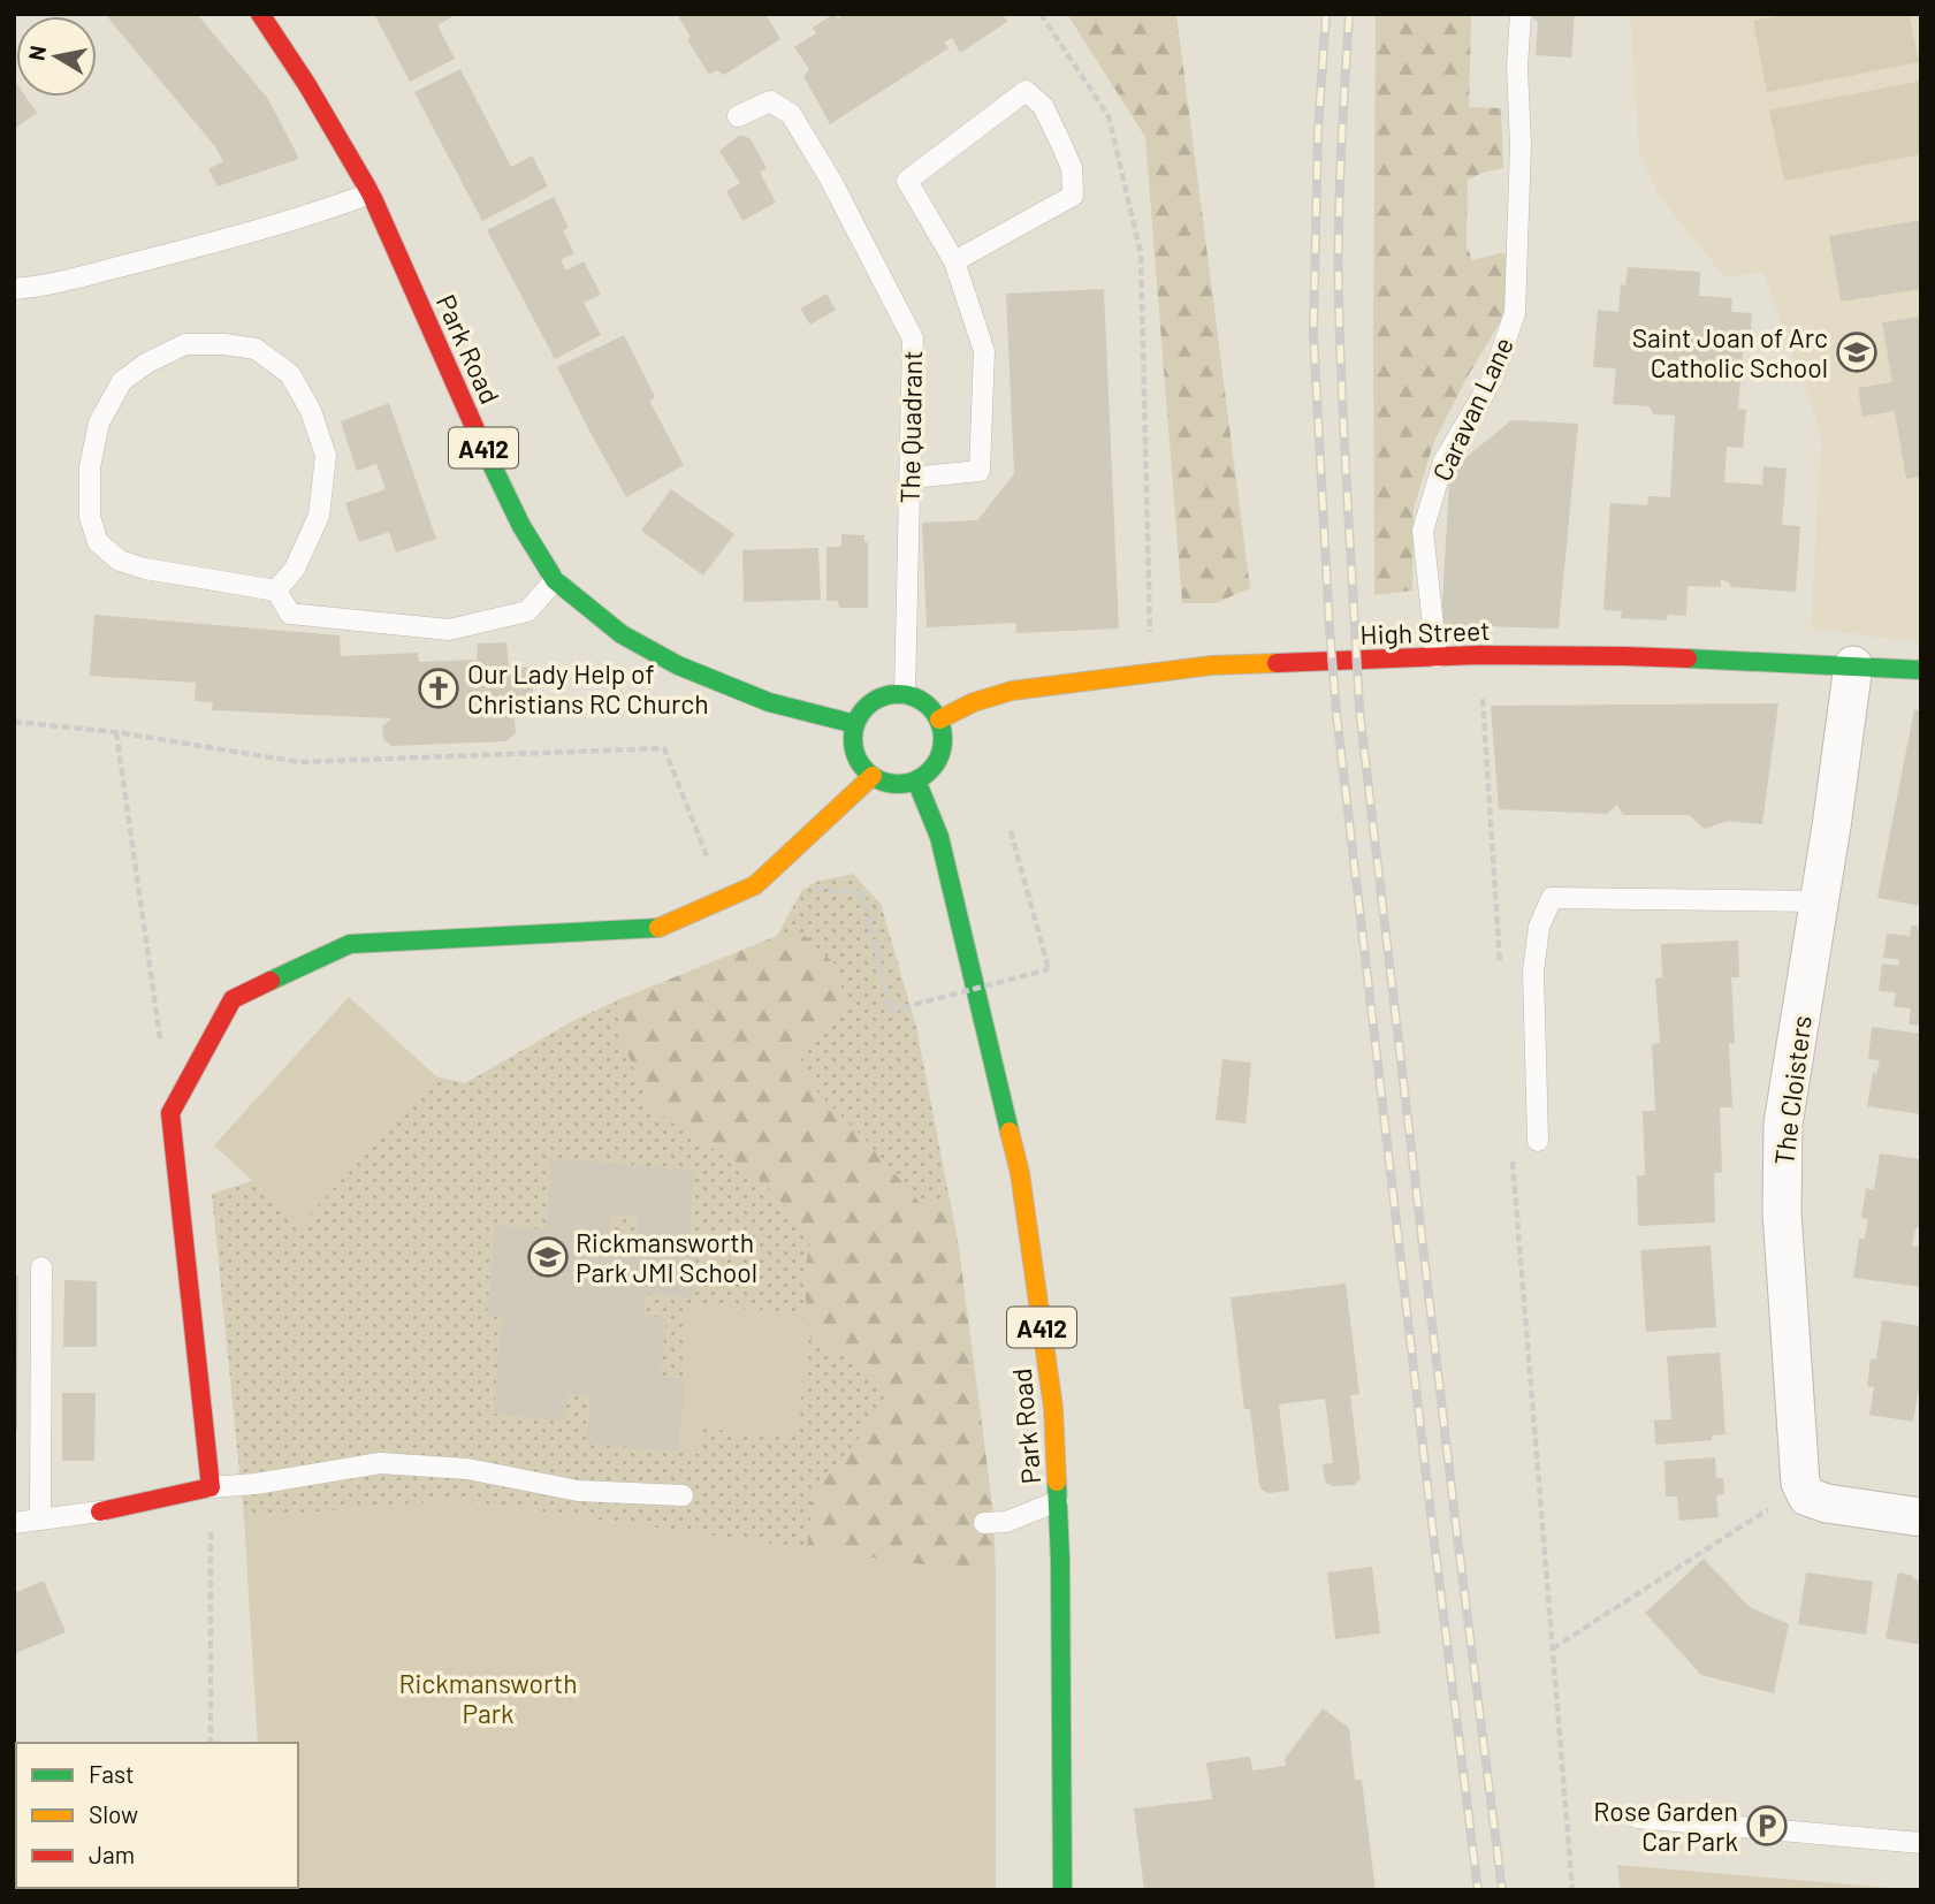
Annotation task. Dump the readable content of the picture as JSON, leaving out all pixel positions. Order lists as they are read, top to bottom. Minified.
{"streets":{"main road":["Park Road","A412","High Street"],"street":["The Cloisters"],"lane":["Caravan Lane","The Quadrant"]},"crossings":[["Park Road","The Quadrant"],["Park Road","High Street"],["Caravan Lane","High Street"],["The Quadrant","High Street"],["High Street","The Cloisters"]],"parks":["Rickmansworth Park"],"places":{"school or university":["Saint Joan of Arc Catholic School","Rickmansworth Park JMI School"],"church":["Our Lady Help of Christians RC Church"],"parking":["Rose Garden Car Park"]},"legend":["Fast","Slow","Jam"],"north":"left"}
